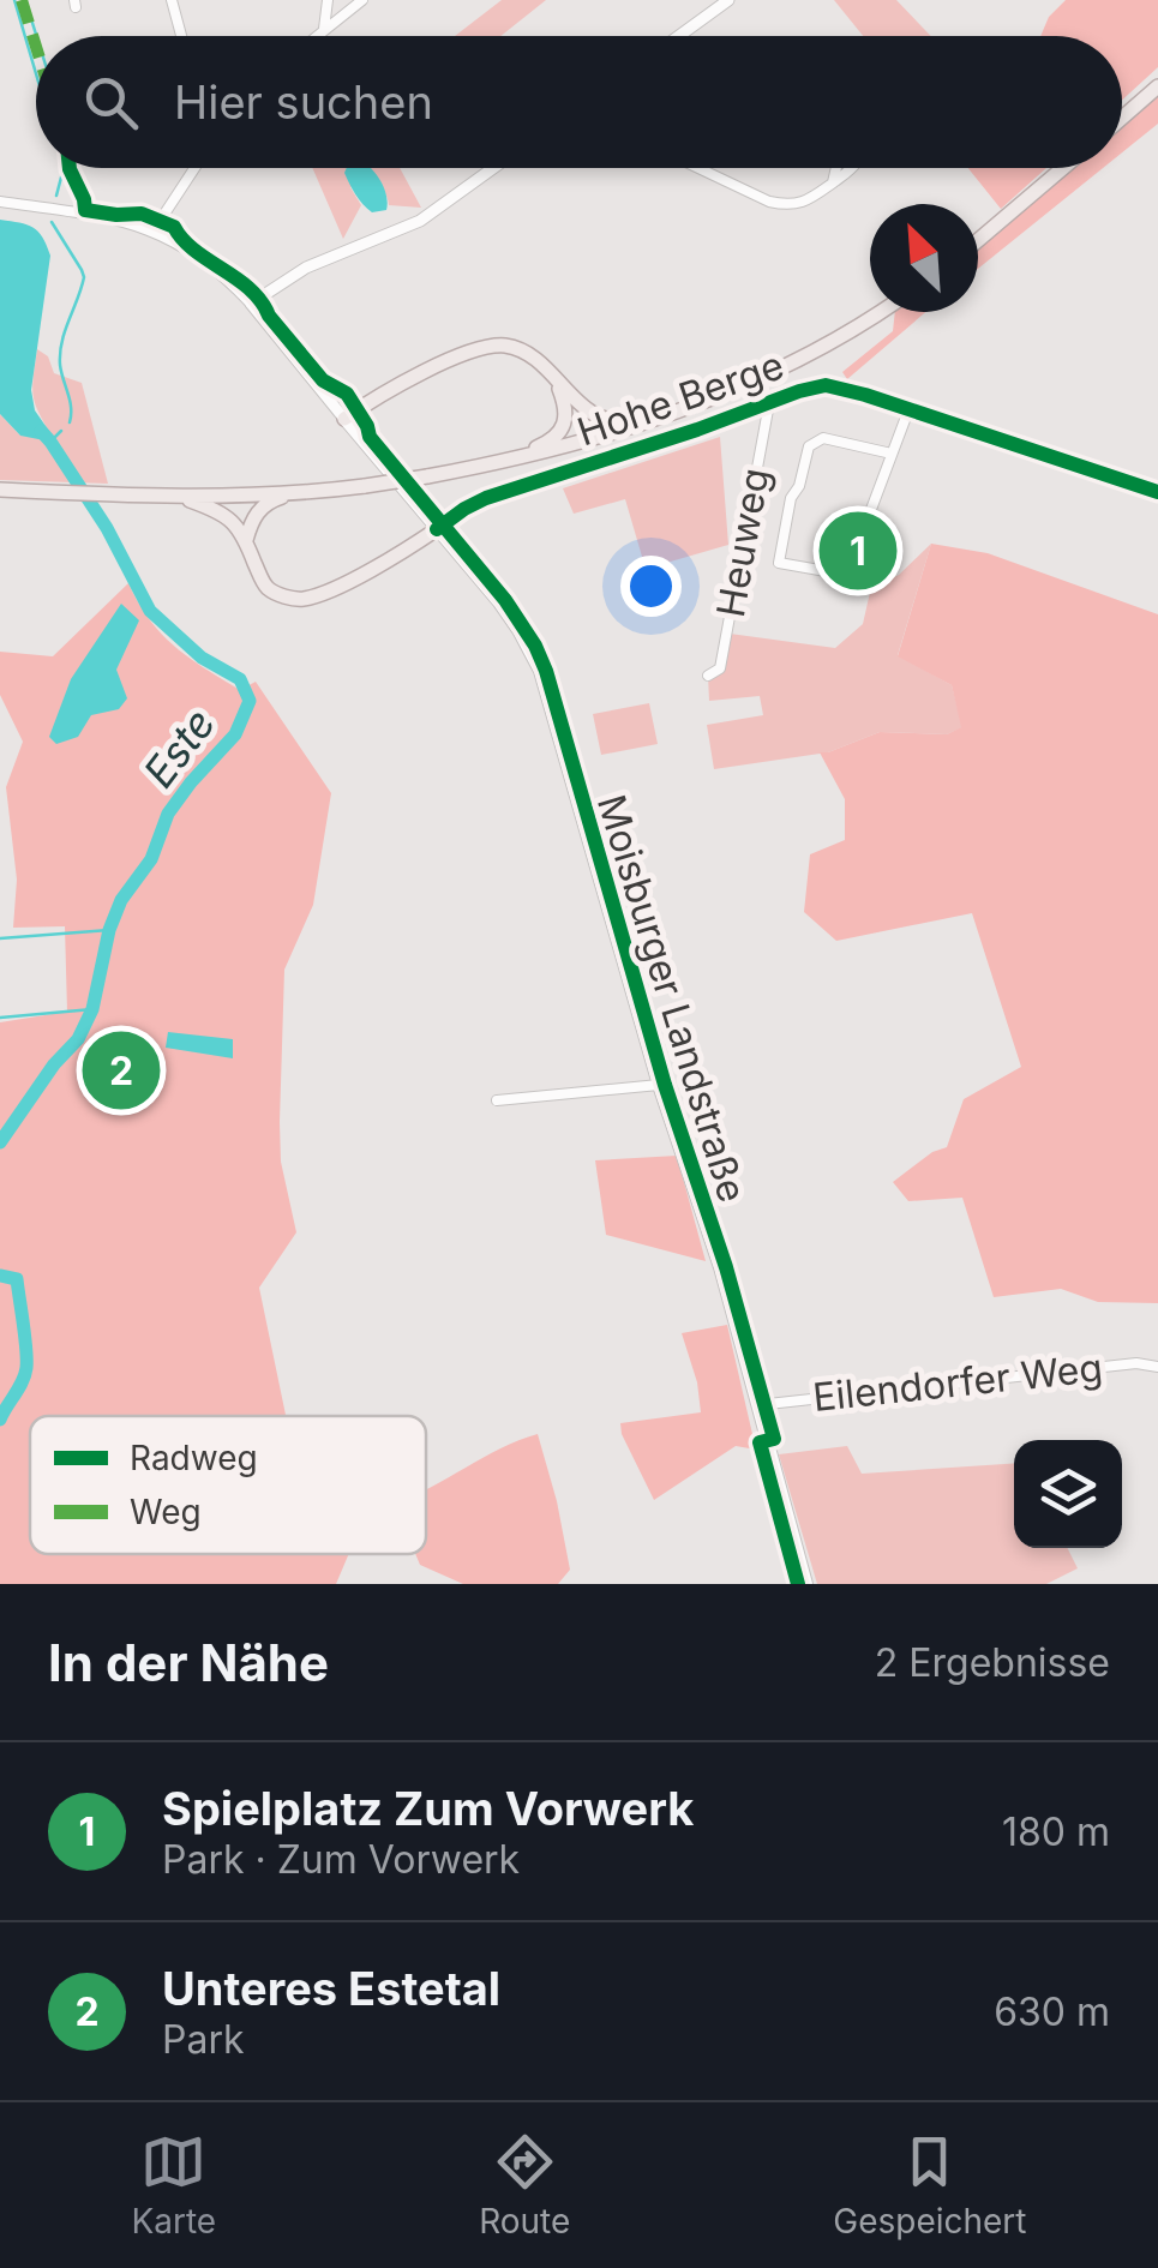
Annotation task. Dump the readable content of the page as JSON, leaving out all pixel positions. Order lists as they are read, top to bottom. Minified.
{"streets":{"main road":["Moisburger Landstraße"],"street":["Hohe Berge","Heuweg","Eilendorfer Weg"]},"crossings":[["Hohe Berge","Heuweg"],["Hohe Berge","Moisburger Landstraße"],["Moisburger Landstraße","Eilendorfer Weg"]],"water":["Este"],"legend":["Radweg","Weg"],"north":"top left","page":{"search":"Hier suchen","pins":["1","2"],"heading":["In der Nähe","2 Ergebnisse"],"list":[{"mark":"1","name":"Spielplatz Zum Vorwerk","note":"Park · Zum Vorwerk","value":"180 m"},{"mark":"2","name":"Unteres Estetal","note":"Park","value":"630 m"}],"nav":["Karte","Route","Gespeichert"]}}
